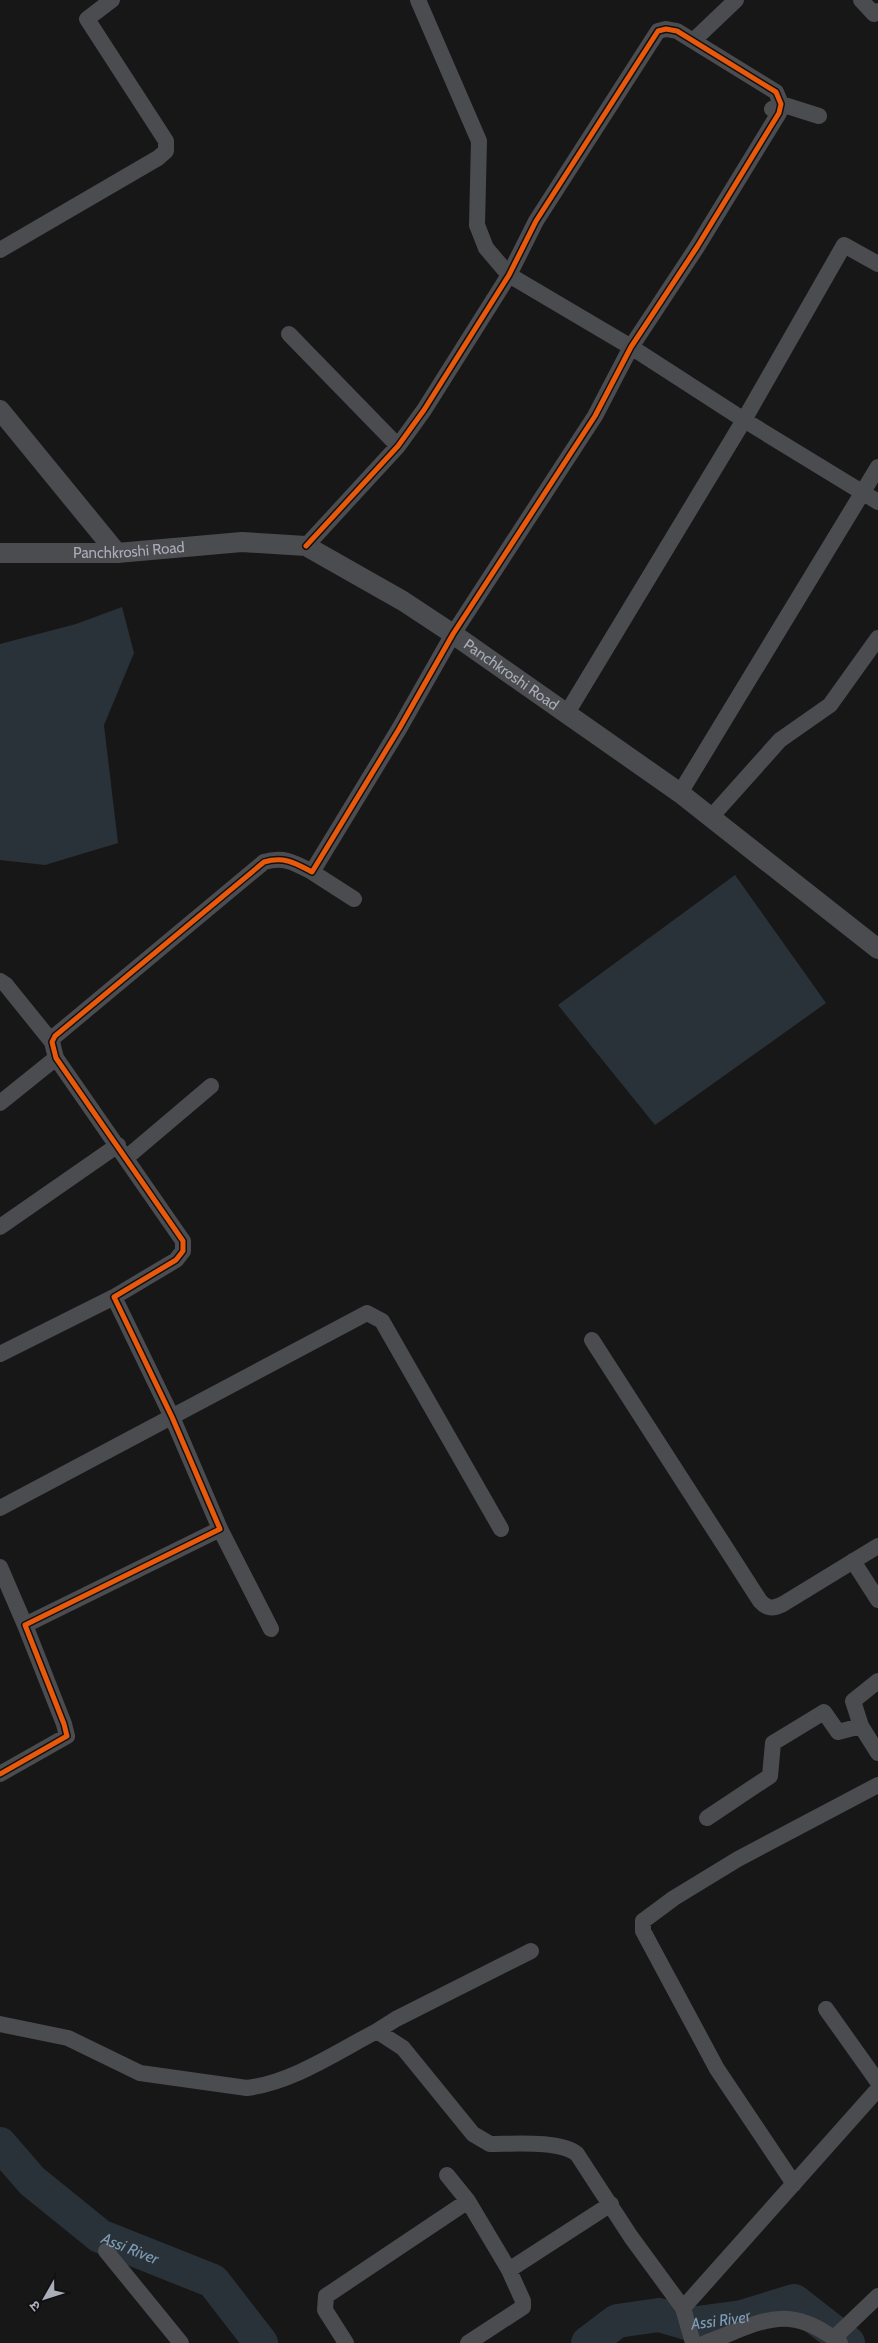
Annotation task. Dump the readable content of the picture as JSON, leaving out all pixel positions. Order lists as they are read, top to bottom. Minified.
{"streets":{"street":["Panchkroshi Road"]},"water":["Assi River"],"north":"bottom left"}
